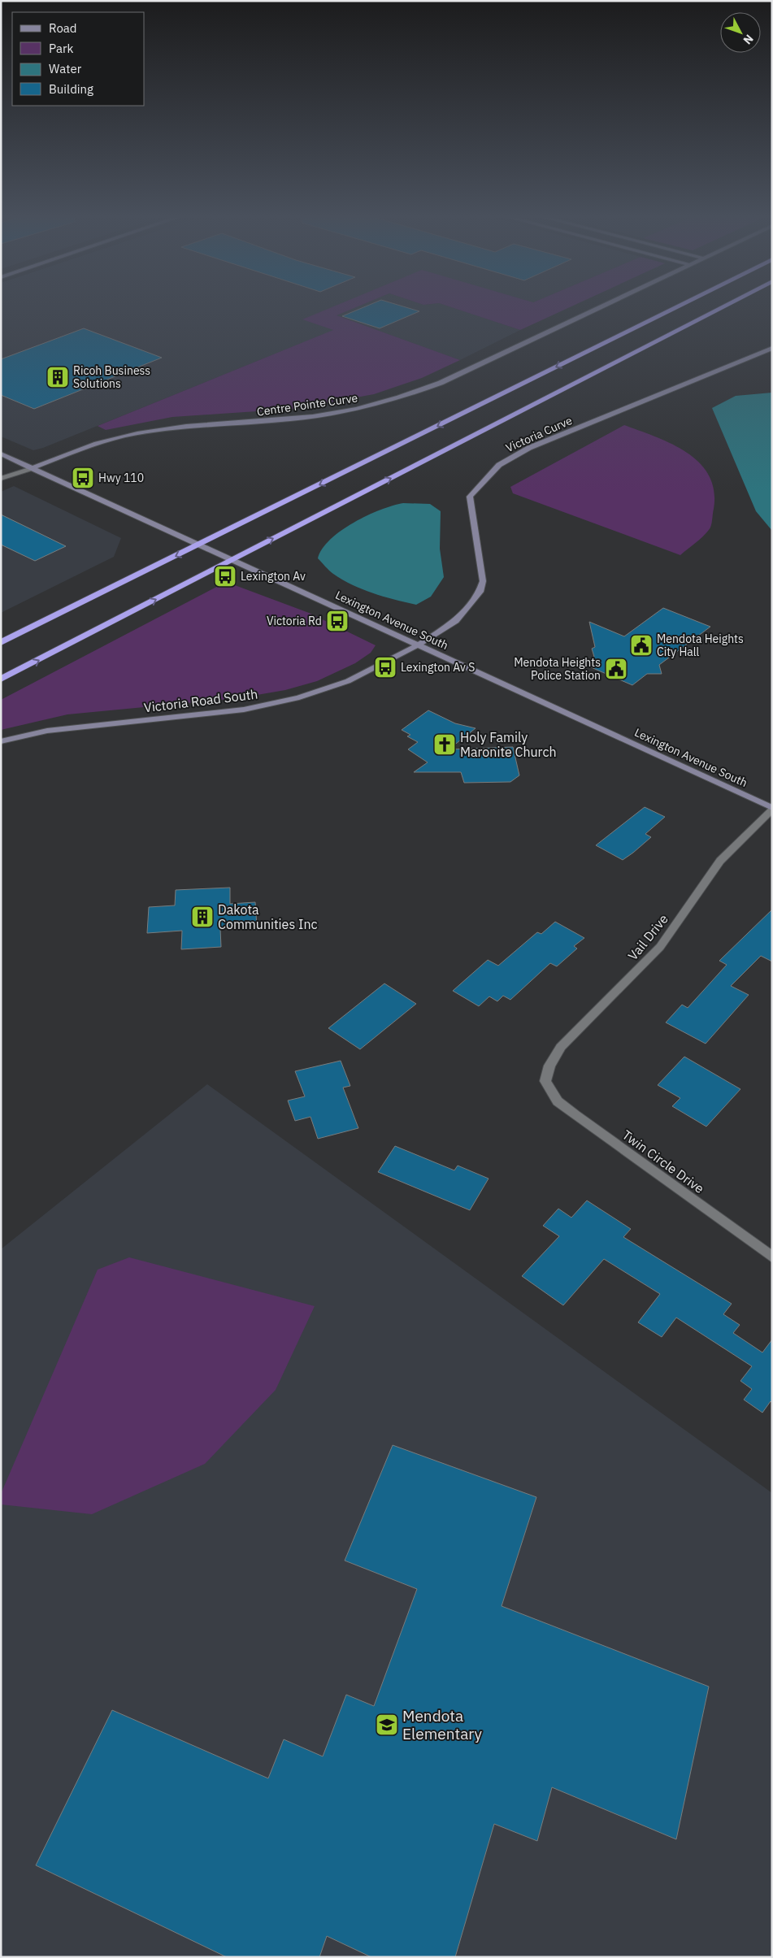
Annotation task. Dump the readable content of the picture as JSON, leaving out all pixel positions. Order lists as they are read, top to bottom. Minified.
{"streets":{"street":["Centre Pointe Curve","Victoria Curve","Lexington Avenue South","Victoria Road South","Vail Drive","Twin Circle Drive"]},"crossings":[["Centre Pointe Curve","Lexington Avenue South"],["Victoria Curve","Lexington Avenue South"],["Victoria Curve","Victoria Road South"],["Lexington Avenue South","Victoria Road South"],["Lexington Avenue South","Vail Drive"],["Vail Drive","Twin Circle Drive"]],"places":{"building":["Ricoh Business Solutions","Dakota Communities Inc"],"bus stop":["Hwy 110","Lexington Av","Victoria Rd","Lexington Av S"],"public building":["Mendota Heights City Hall","Mendota Heights Police Station"],"church":["Holy Family Maronite Church"],"school or university":["Mendota Elementary"]},"legend":["Road","Park","Water","Building"],"north":"bottom right"}
